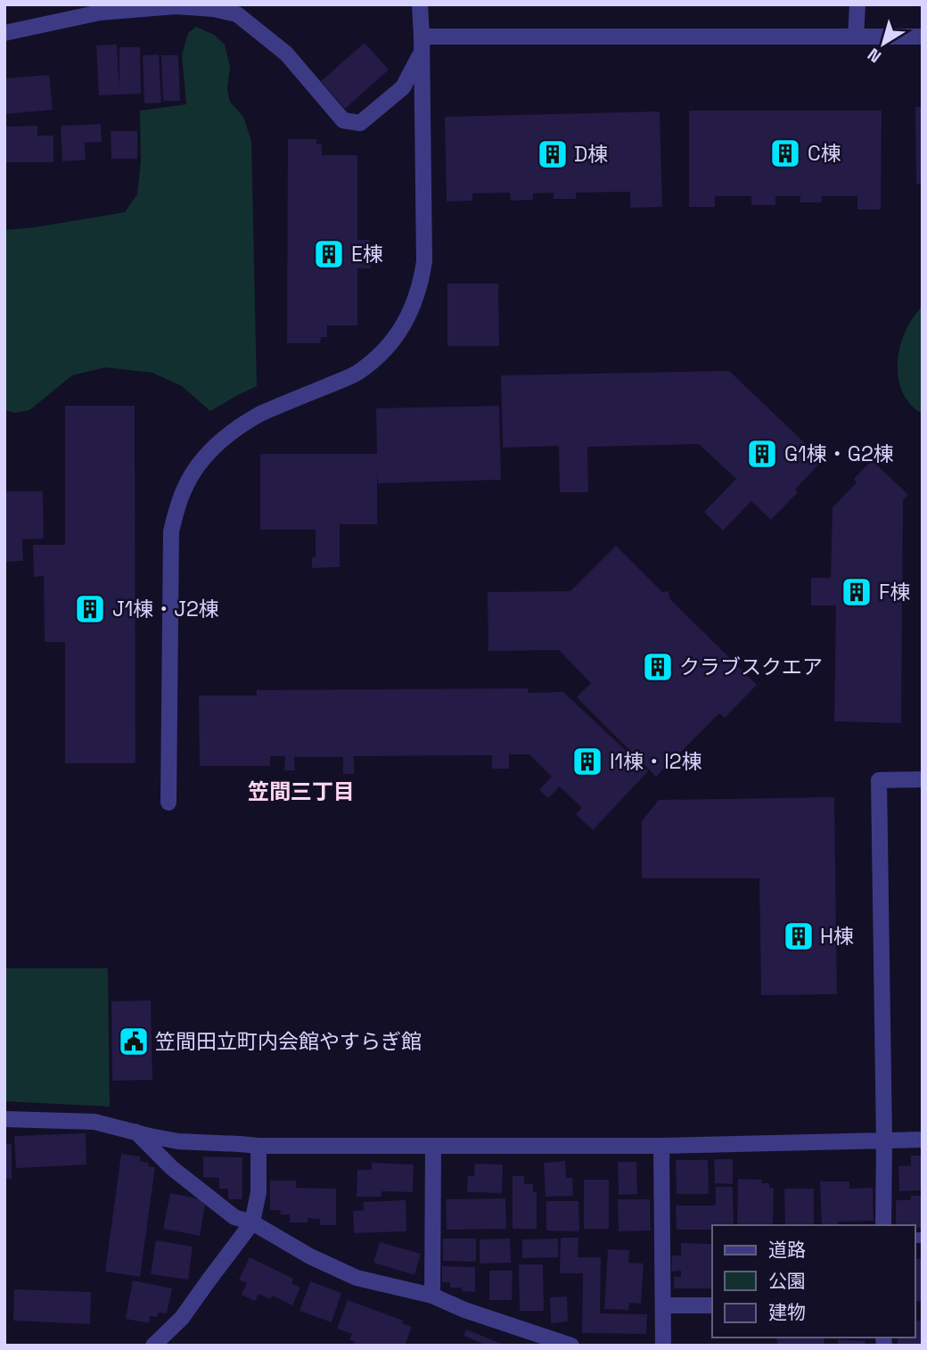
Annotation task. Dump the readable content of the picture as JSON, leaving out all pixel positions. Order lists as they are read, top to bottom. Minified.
{"districts":["笠間三丁目"],"places":{"building":["C棟","D棟","E棟","G1棟・G2棟","F棟","J1棟・J2棟","クラブスクエア","I1棟・I2棟","H棟"],"public building":["笠間田立町内会館やすらぎ館"]},"legend":["道路","公園","建物"],"north":"bottom left"}
